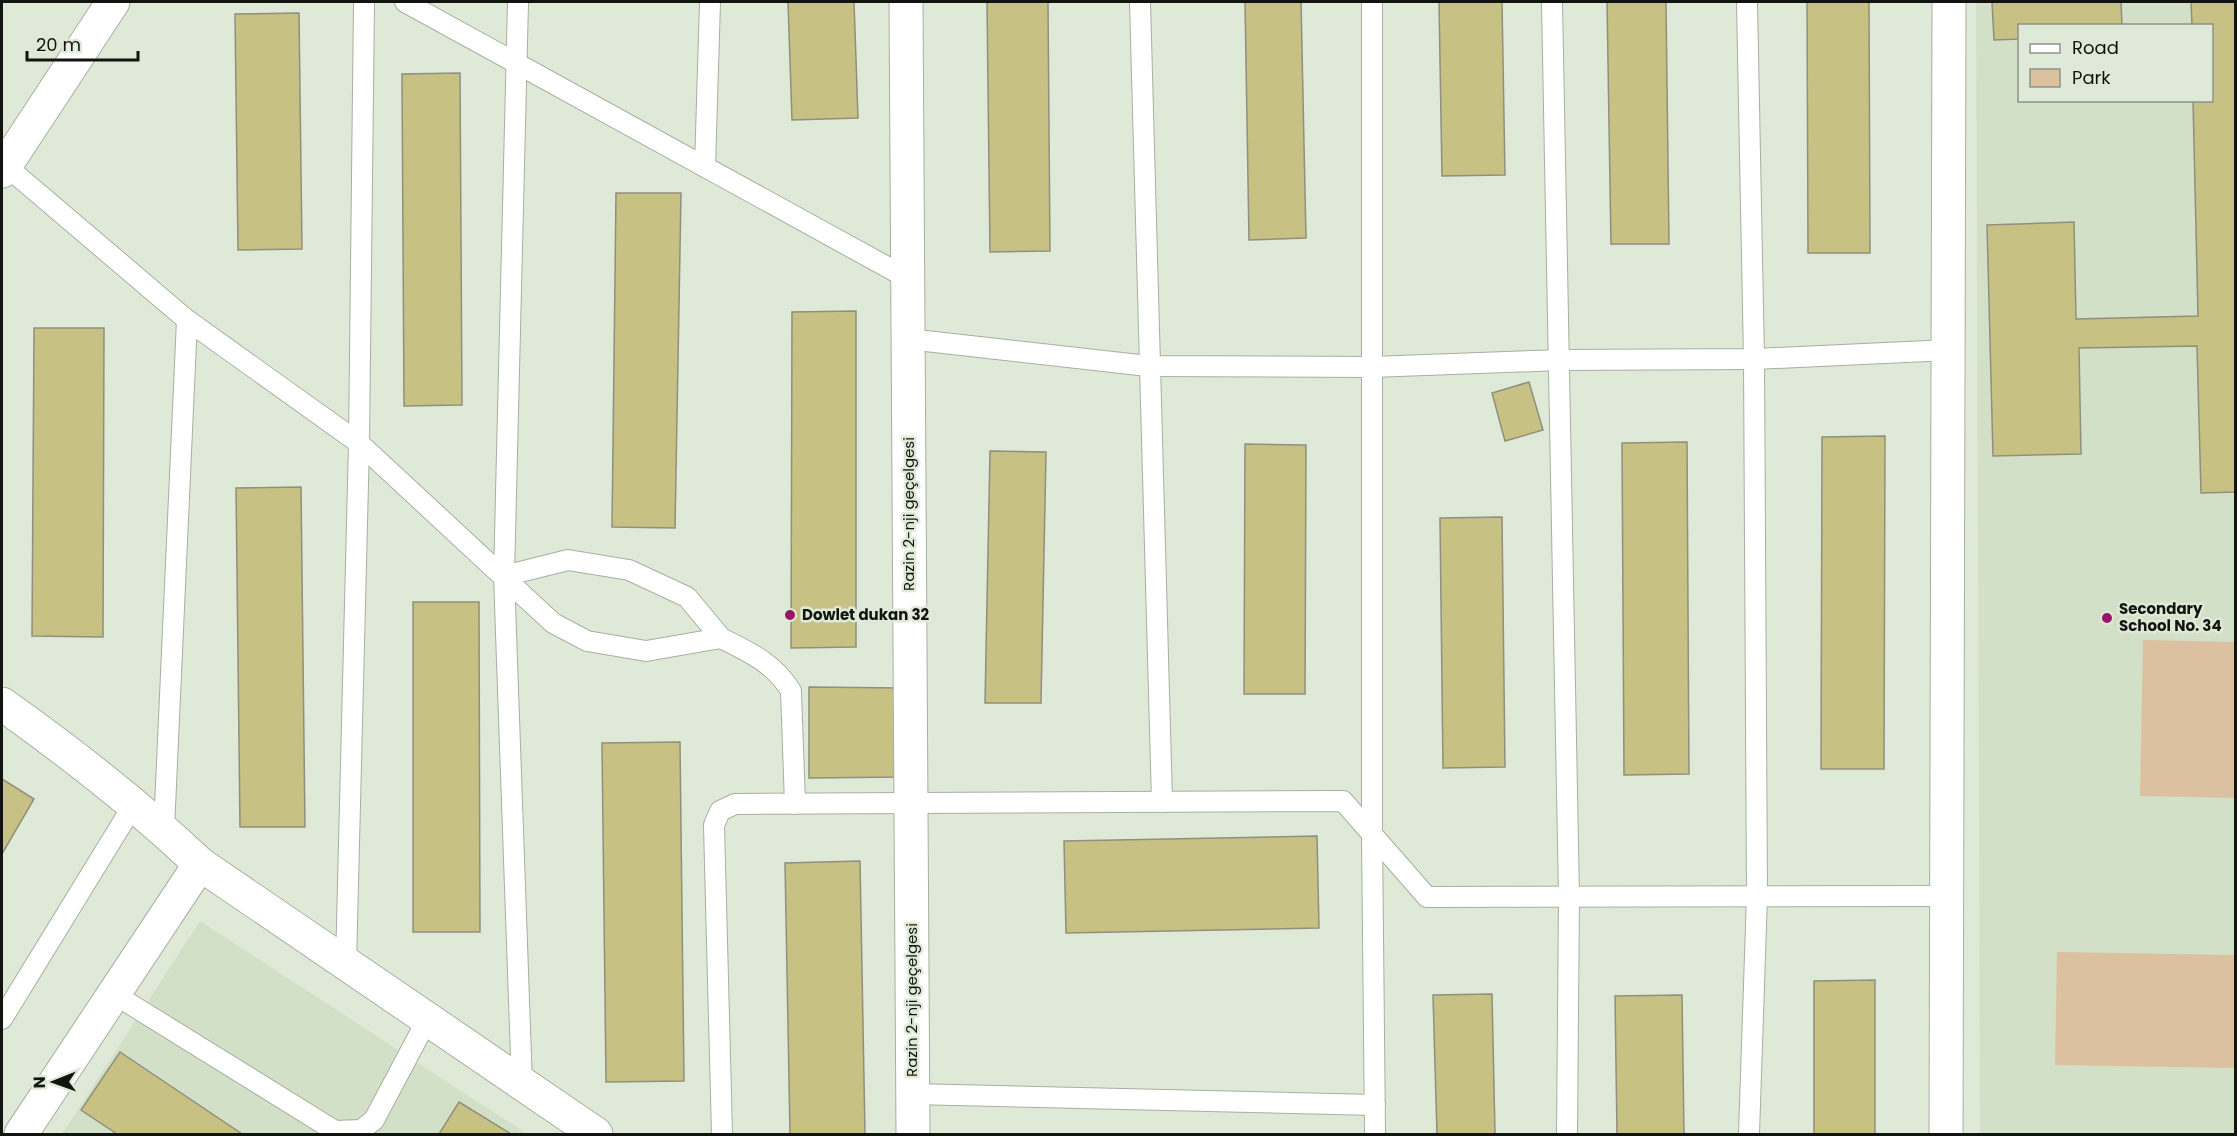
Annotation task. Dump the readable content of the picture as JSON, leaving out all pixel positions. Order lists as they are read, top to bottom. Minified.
{"streets":{"street":["Razin 2-nji geçelgesi"]},"places":["Dowlet dukan 32","Secondary School No. 34"],"legend":["Road","Park"],"scale_bar":"20 m","north":"left"}
